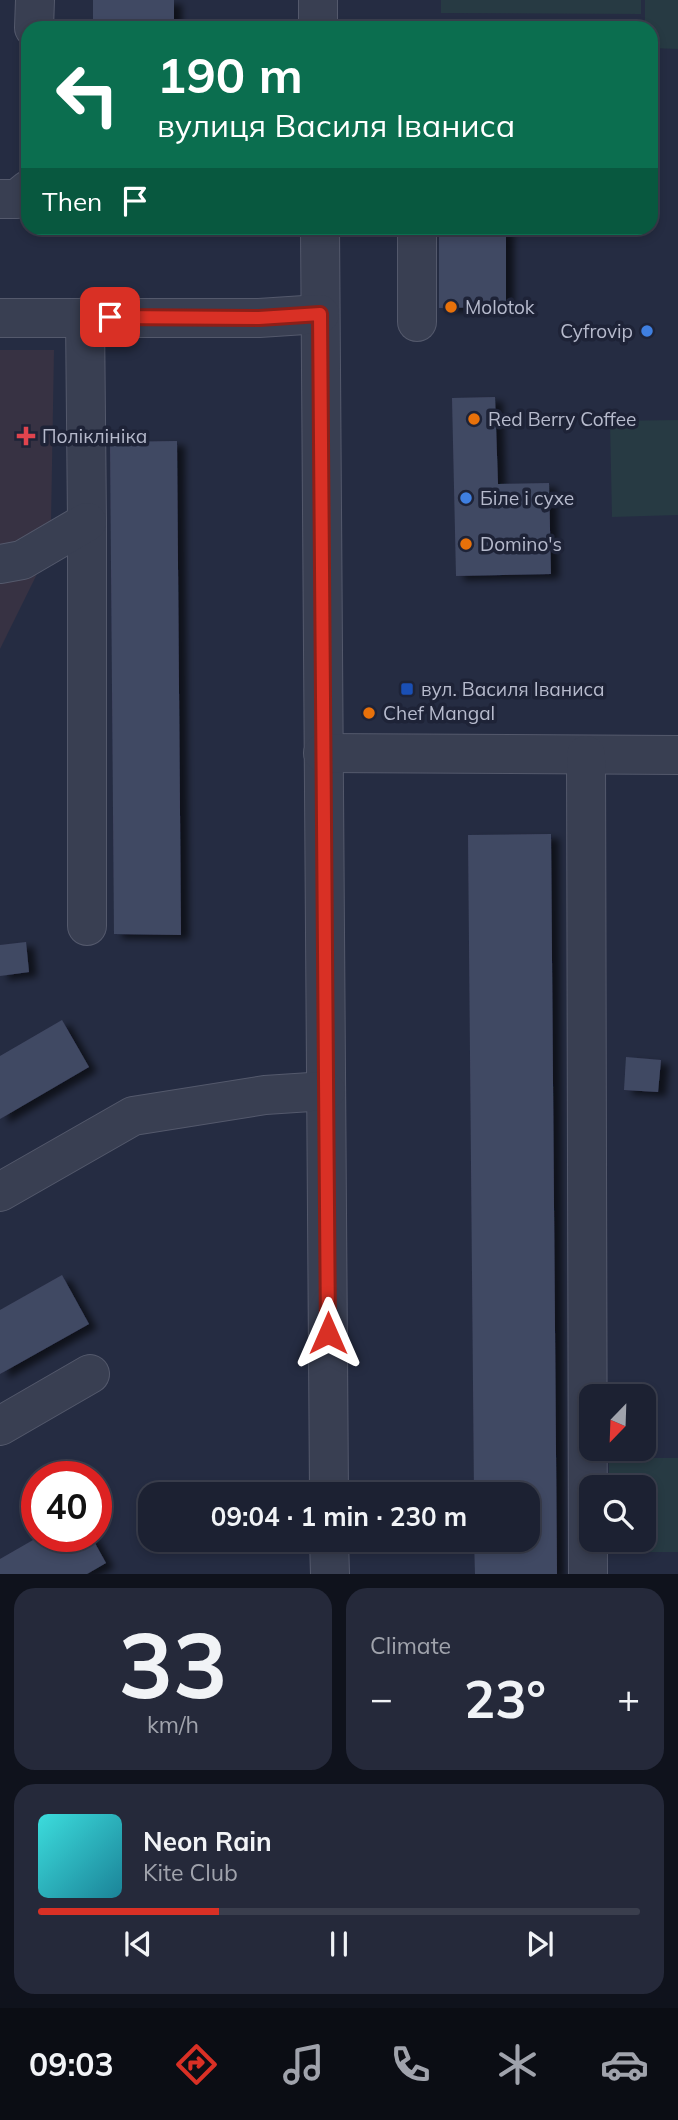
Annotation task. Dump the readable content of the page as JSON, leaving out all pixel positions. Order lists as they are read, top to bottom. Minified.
{"places":{"other":["Molotok","Cyfrovip","Red Berry Coffee","Біле і сухе","Domino's","Chef Mangal"],"health":["Поліклініка"],"transit":["вул. Василя Іваниса"]},"north":"bottom left","page":{"turn":["190 m","вулиця Василя Іваниса"],"then":"Then","limit":"40","trip":"09:04 · 1 min · 230 m","tile":[["33","km/h"],"Climate"],"heat":["−","23°","+"],"song":["Neon Rain","Kite Club"],"tabs":"09:03"}}
